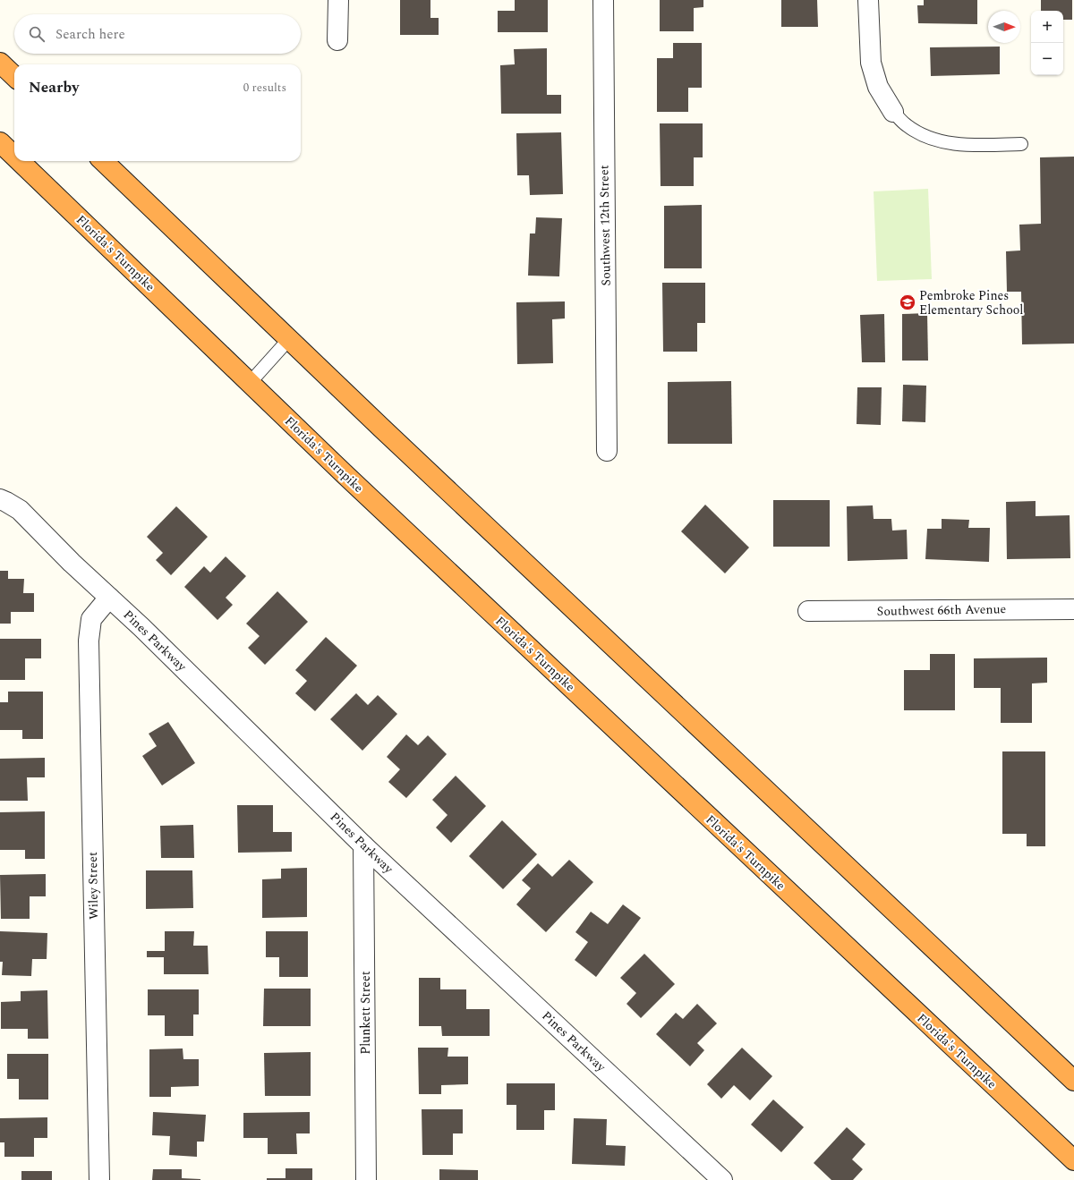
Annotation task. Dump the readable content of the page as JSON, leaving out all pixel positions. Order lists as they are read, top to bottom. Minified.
{"streets":{"highway":["Florida's Turnpike"],"street":["Southwest 12th Street","Southwest 66th Avenue","Pines Parkway","Wiley Street","Plunkett Street"]},"crossings":[["Pines Parkway","Wiley Street"],["Pines Parkway","Plunkett Street"]],"places":{"school or university":["Pembroke Pines Elementary School"]},"north":"right","page":{"map_buttons":["+","−"],"search":"Search here","heading":["Nearby","0 results"]}}
